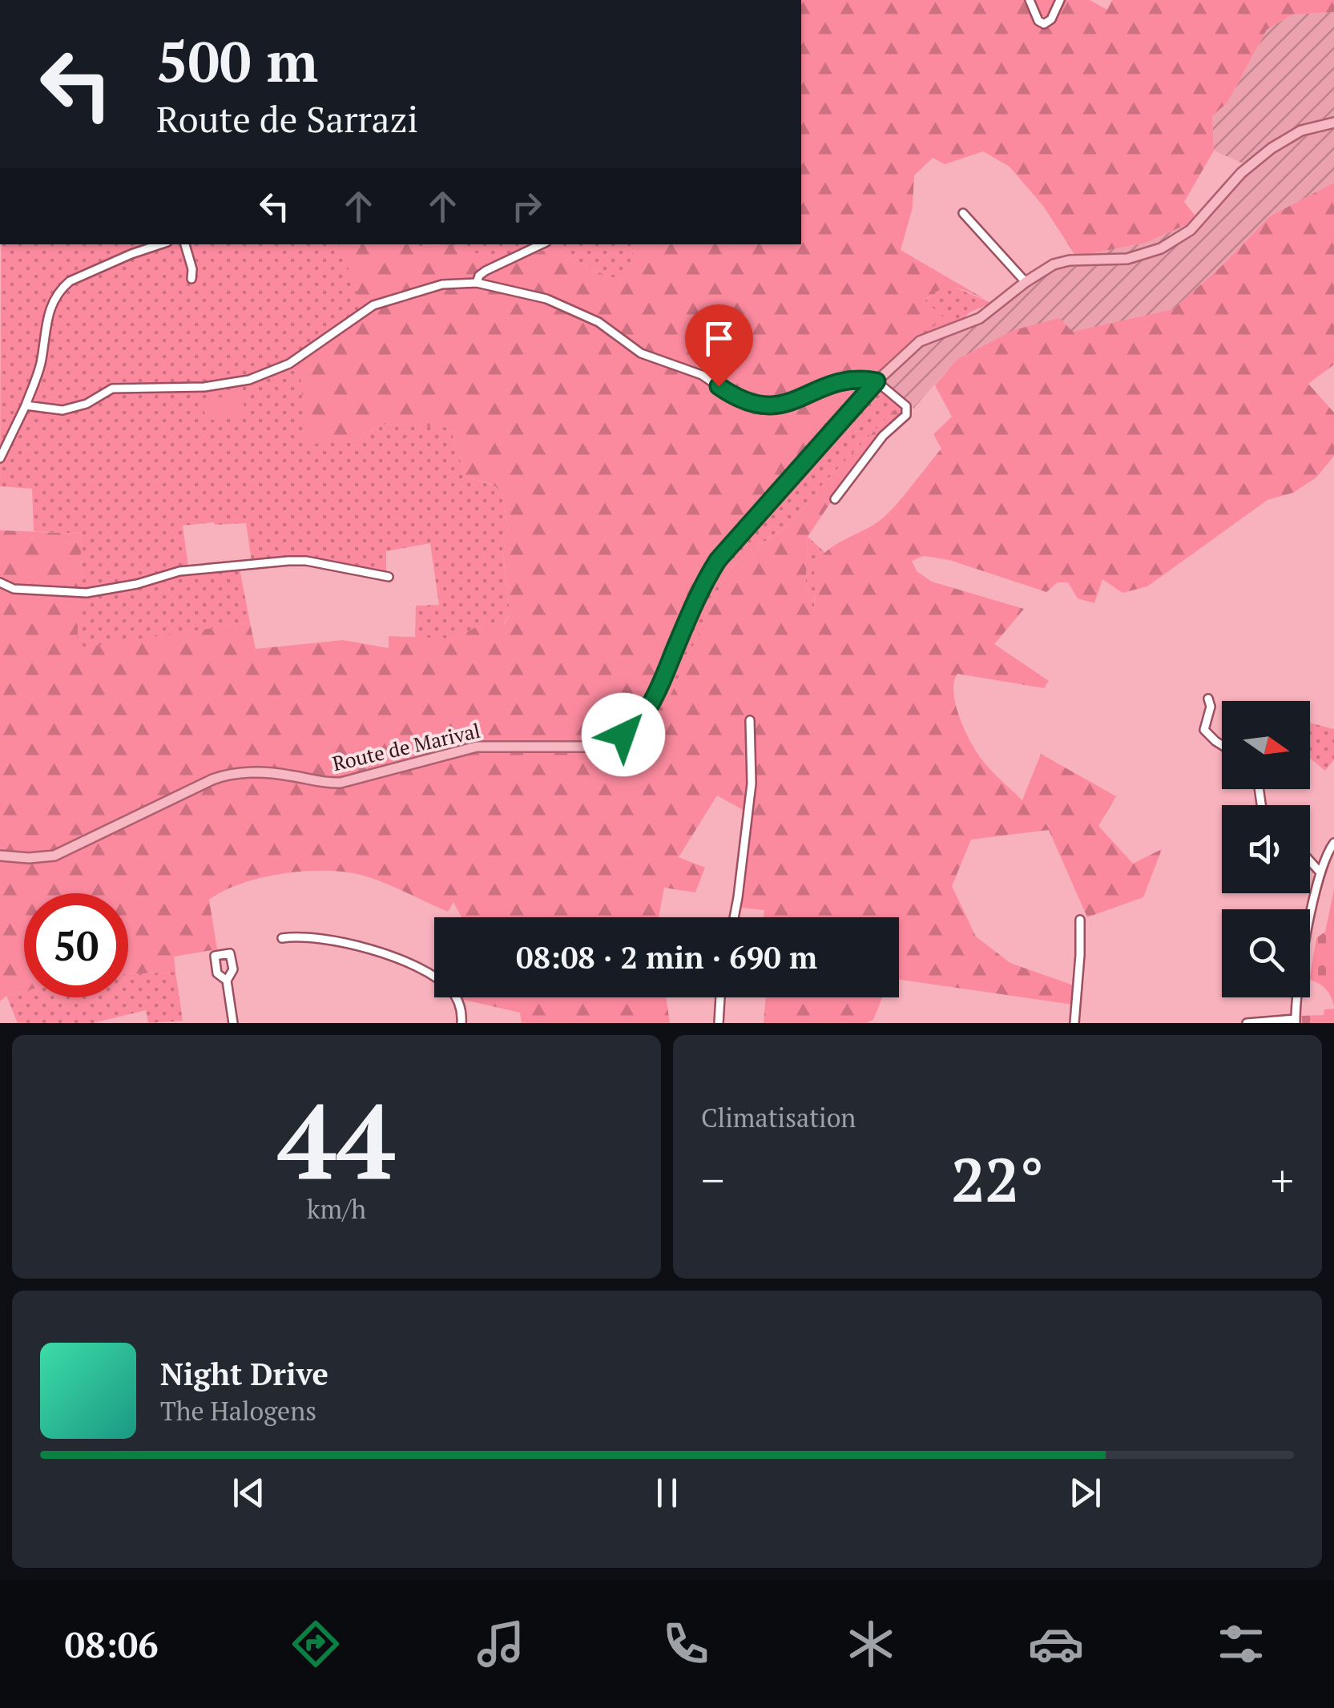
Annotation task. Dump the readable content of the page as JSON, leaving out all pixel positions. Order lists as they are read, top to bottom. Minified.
{"streets":{"main road":["Route de Marival"]},"north":"right","page":{"turn":["500 m","Route de Sarrazi"],"limit":"50","trip":"08:08 · 2 min · 690 m","tile":[["44","km/h"],"Climatisation"],"heat":["−","22°","+"],"song":["Night Drive","The Halogens"],"tabs":"08:06"}}
